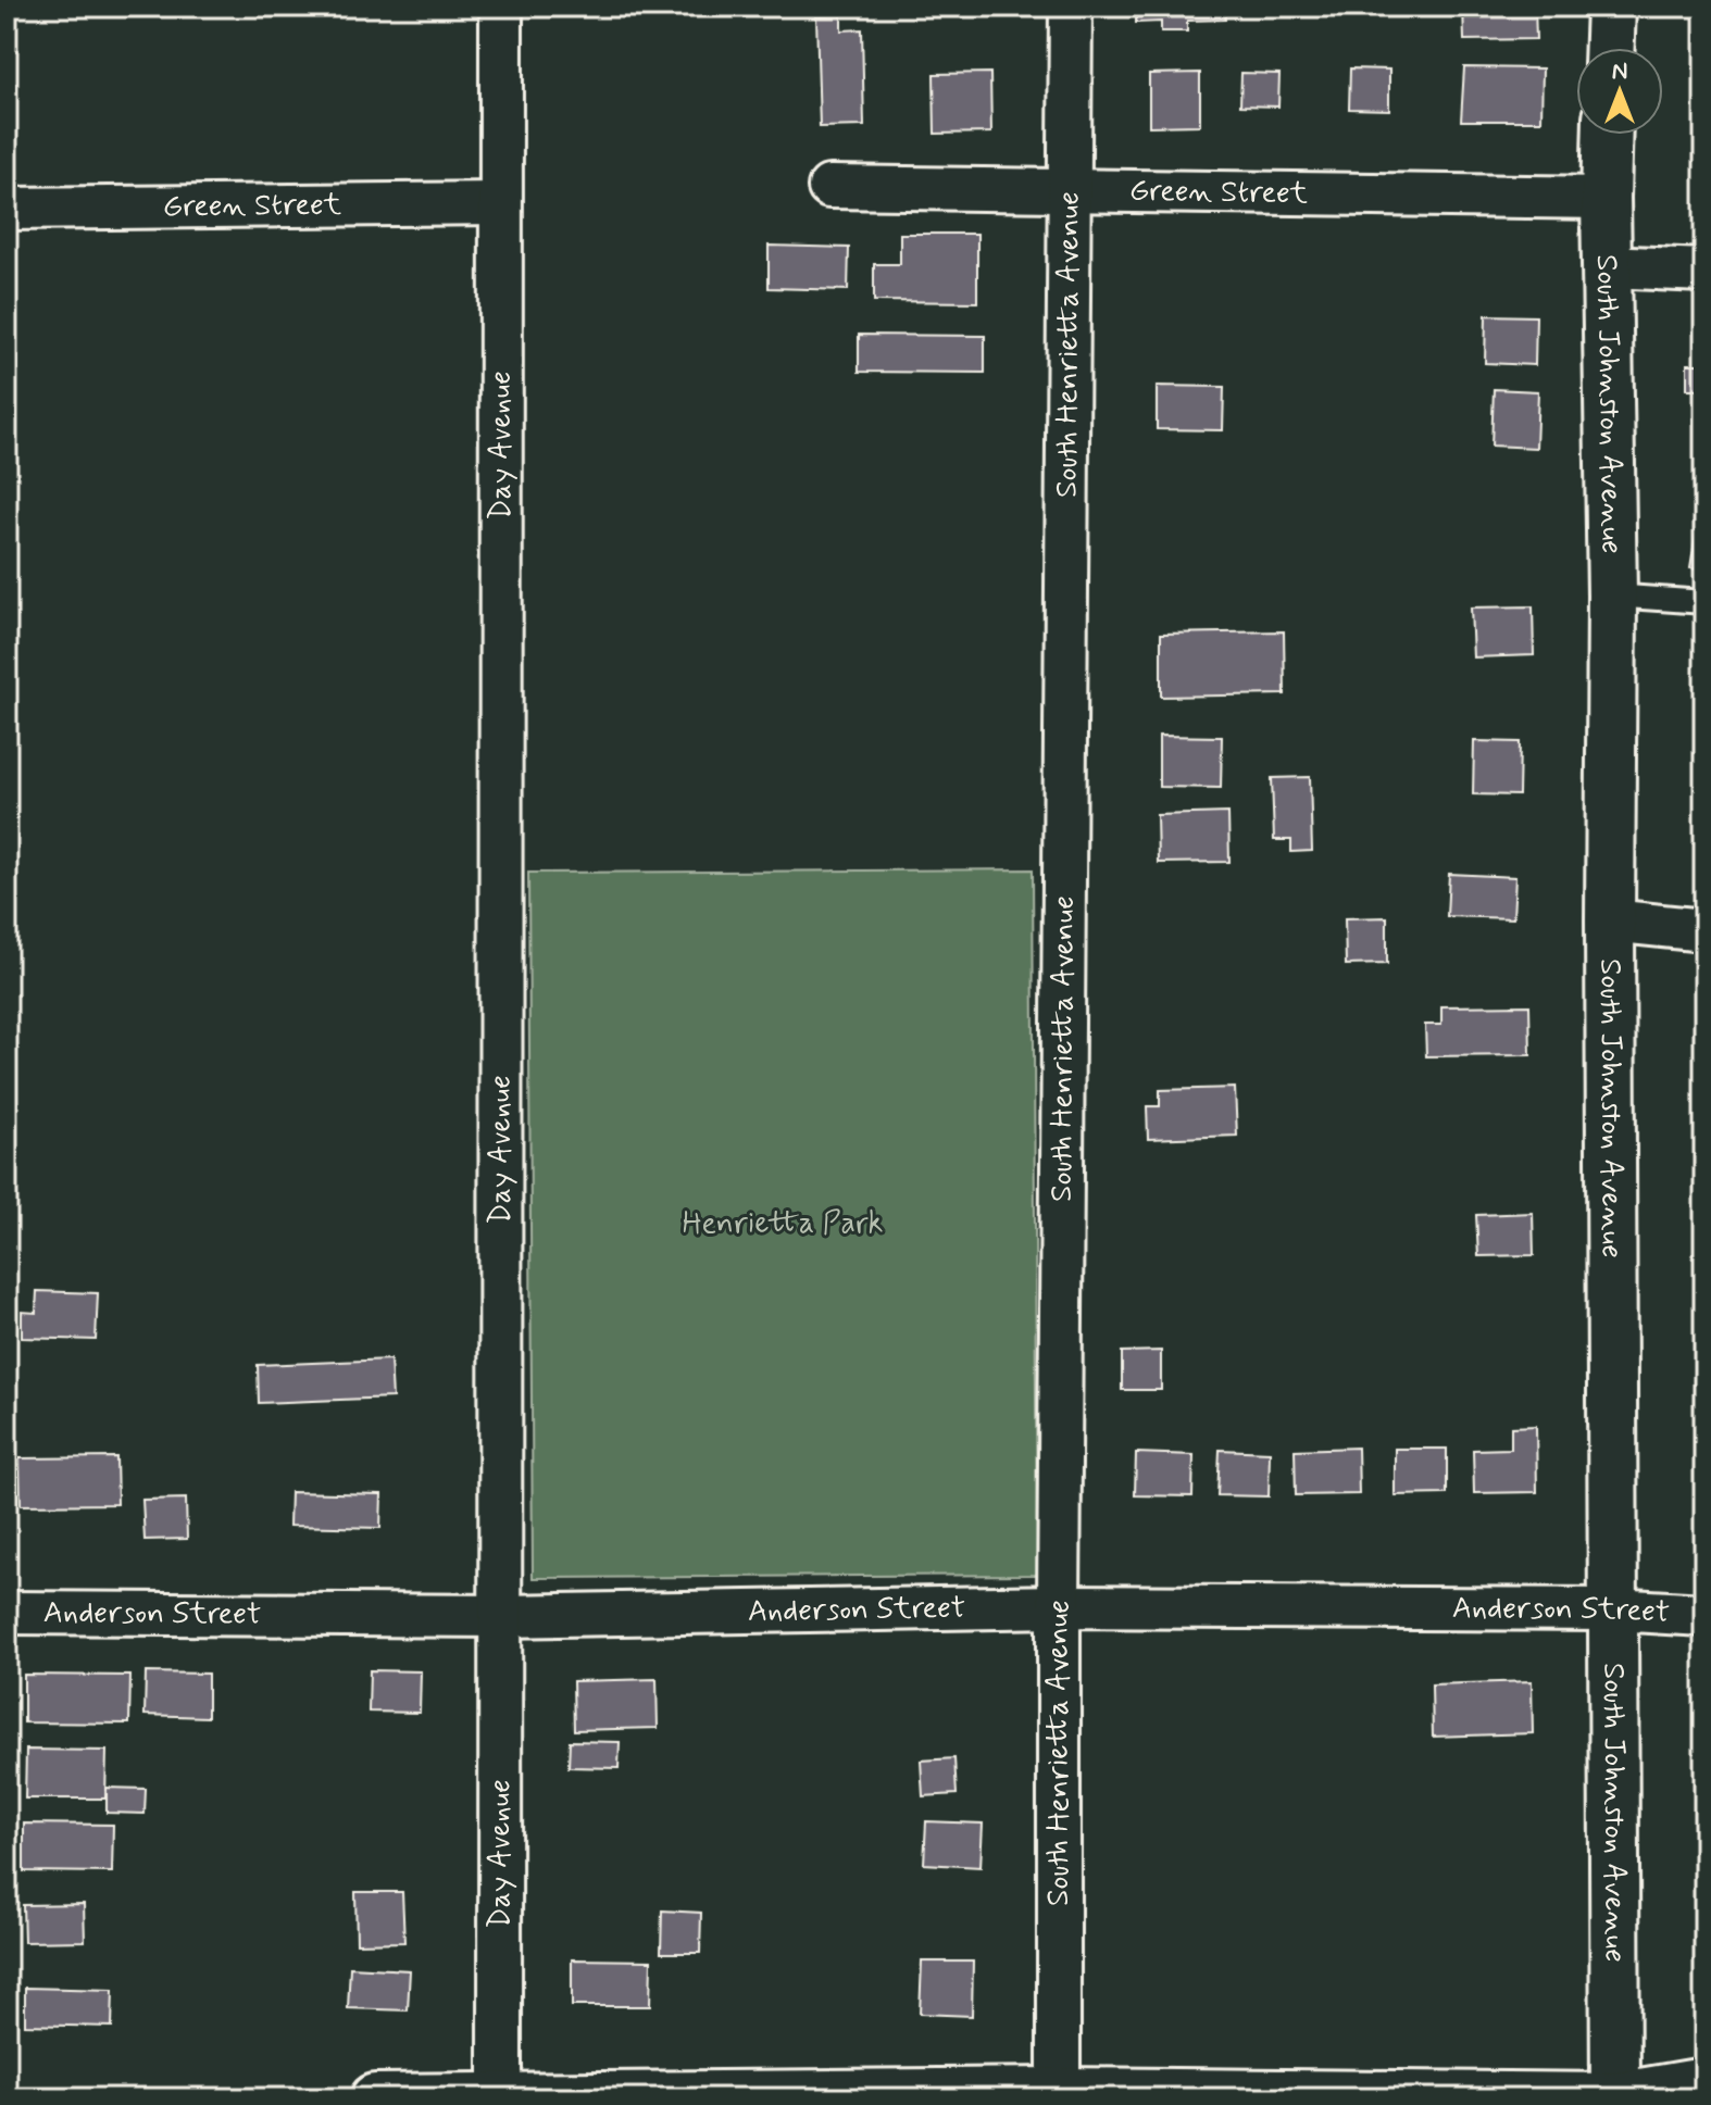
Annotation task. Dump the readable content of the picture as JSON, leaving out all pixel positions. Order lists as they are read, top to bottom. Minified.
{"streets":{"street":["Green Street","South Henrietta Avenue","South Johnston Avenue","Day Avenue","Anderson Street"]},"crossings":[["Green Street","South Henrietta Avenue"],["Green Street","South Johnston Avenue"],["Green Street","Day Avenue"],["South Henrietta Avenue","Anderson Street"],["South Johnston Avenue","Anderson Street"],["Day Avenue","Anderson Street"]],"parks":["Henrietta Park"],"north":"top"}
